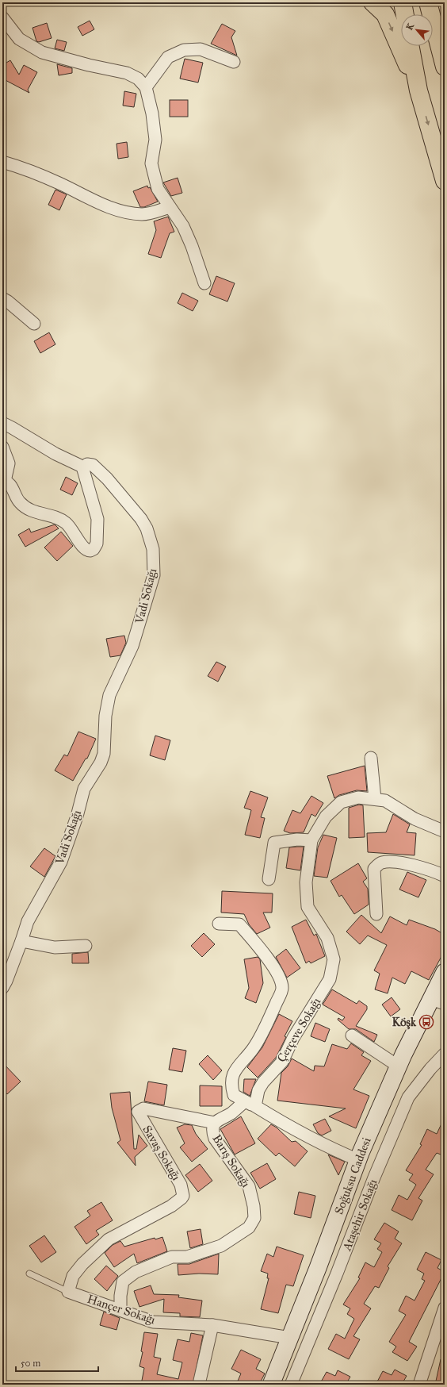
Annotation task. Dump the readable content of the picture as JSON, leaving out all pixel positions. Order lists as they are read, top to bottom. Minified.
{"streets":{"main road":["Soğuksu Caddesi"],"street":["Vadi Sokağı","Çerçeve Sokağı","Savaş Sokağı","Barış Sokağı","Ataşehir Sokağı","Hançer Sokağı"]},"crossings":[["Çerçeve Sokağı","Barış Sokağı"],["Savaş Sokağı","Barış Sokağı"],["Savaş Sokağı","Hançer Sokağı"],["Barış Sokağı","Hançer Sokağı"],["Soğuksu Caddesi","Hançer Sokağı"]],"places":{"bus stop":["Köşk"]},"scale_bar":"50 m","north":"top left"}
